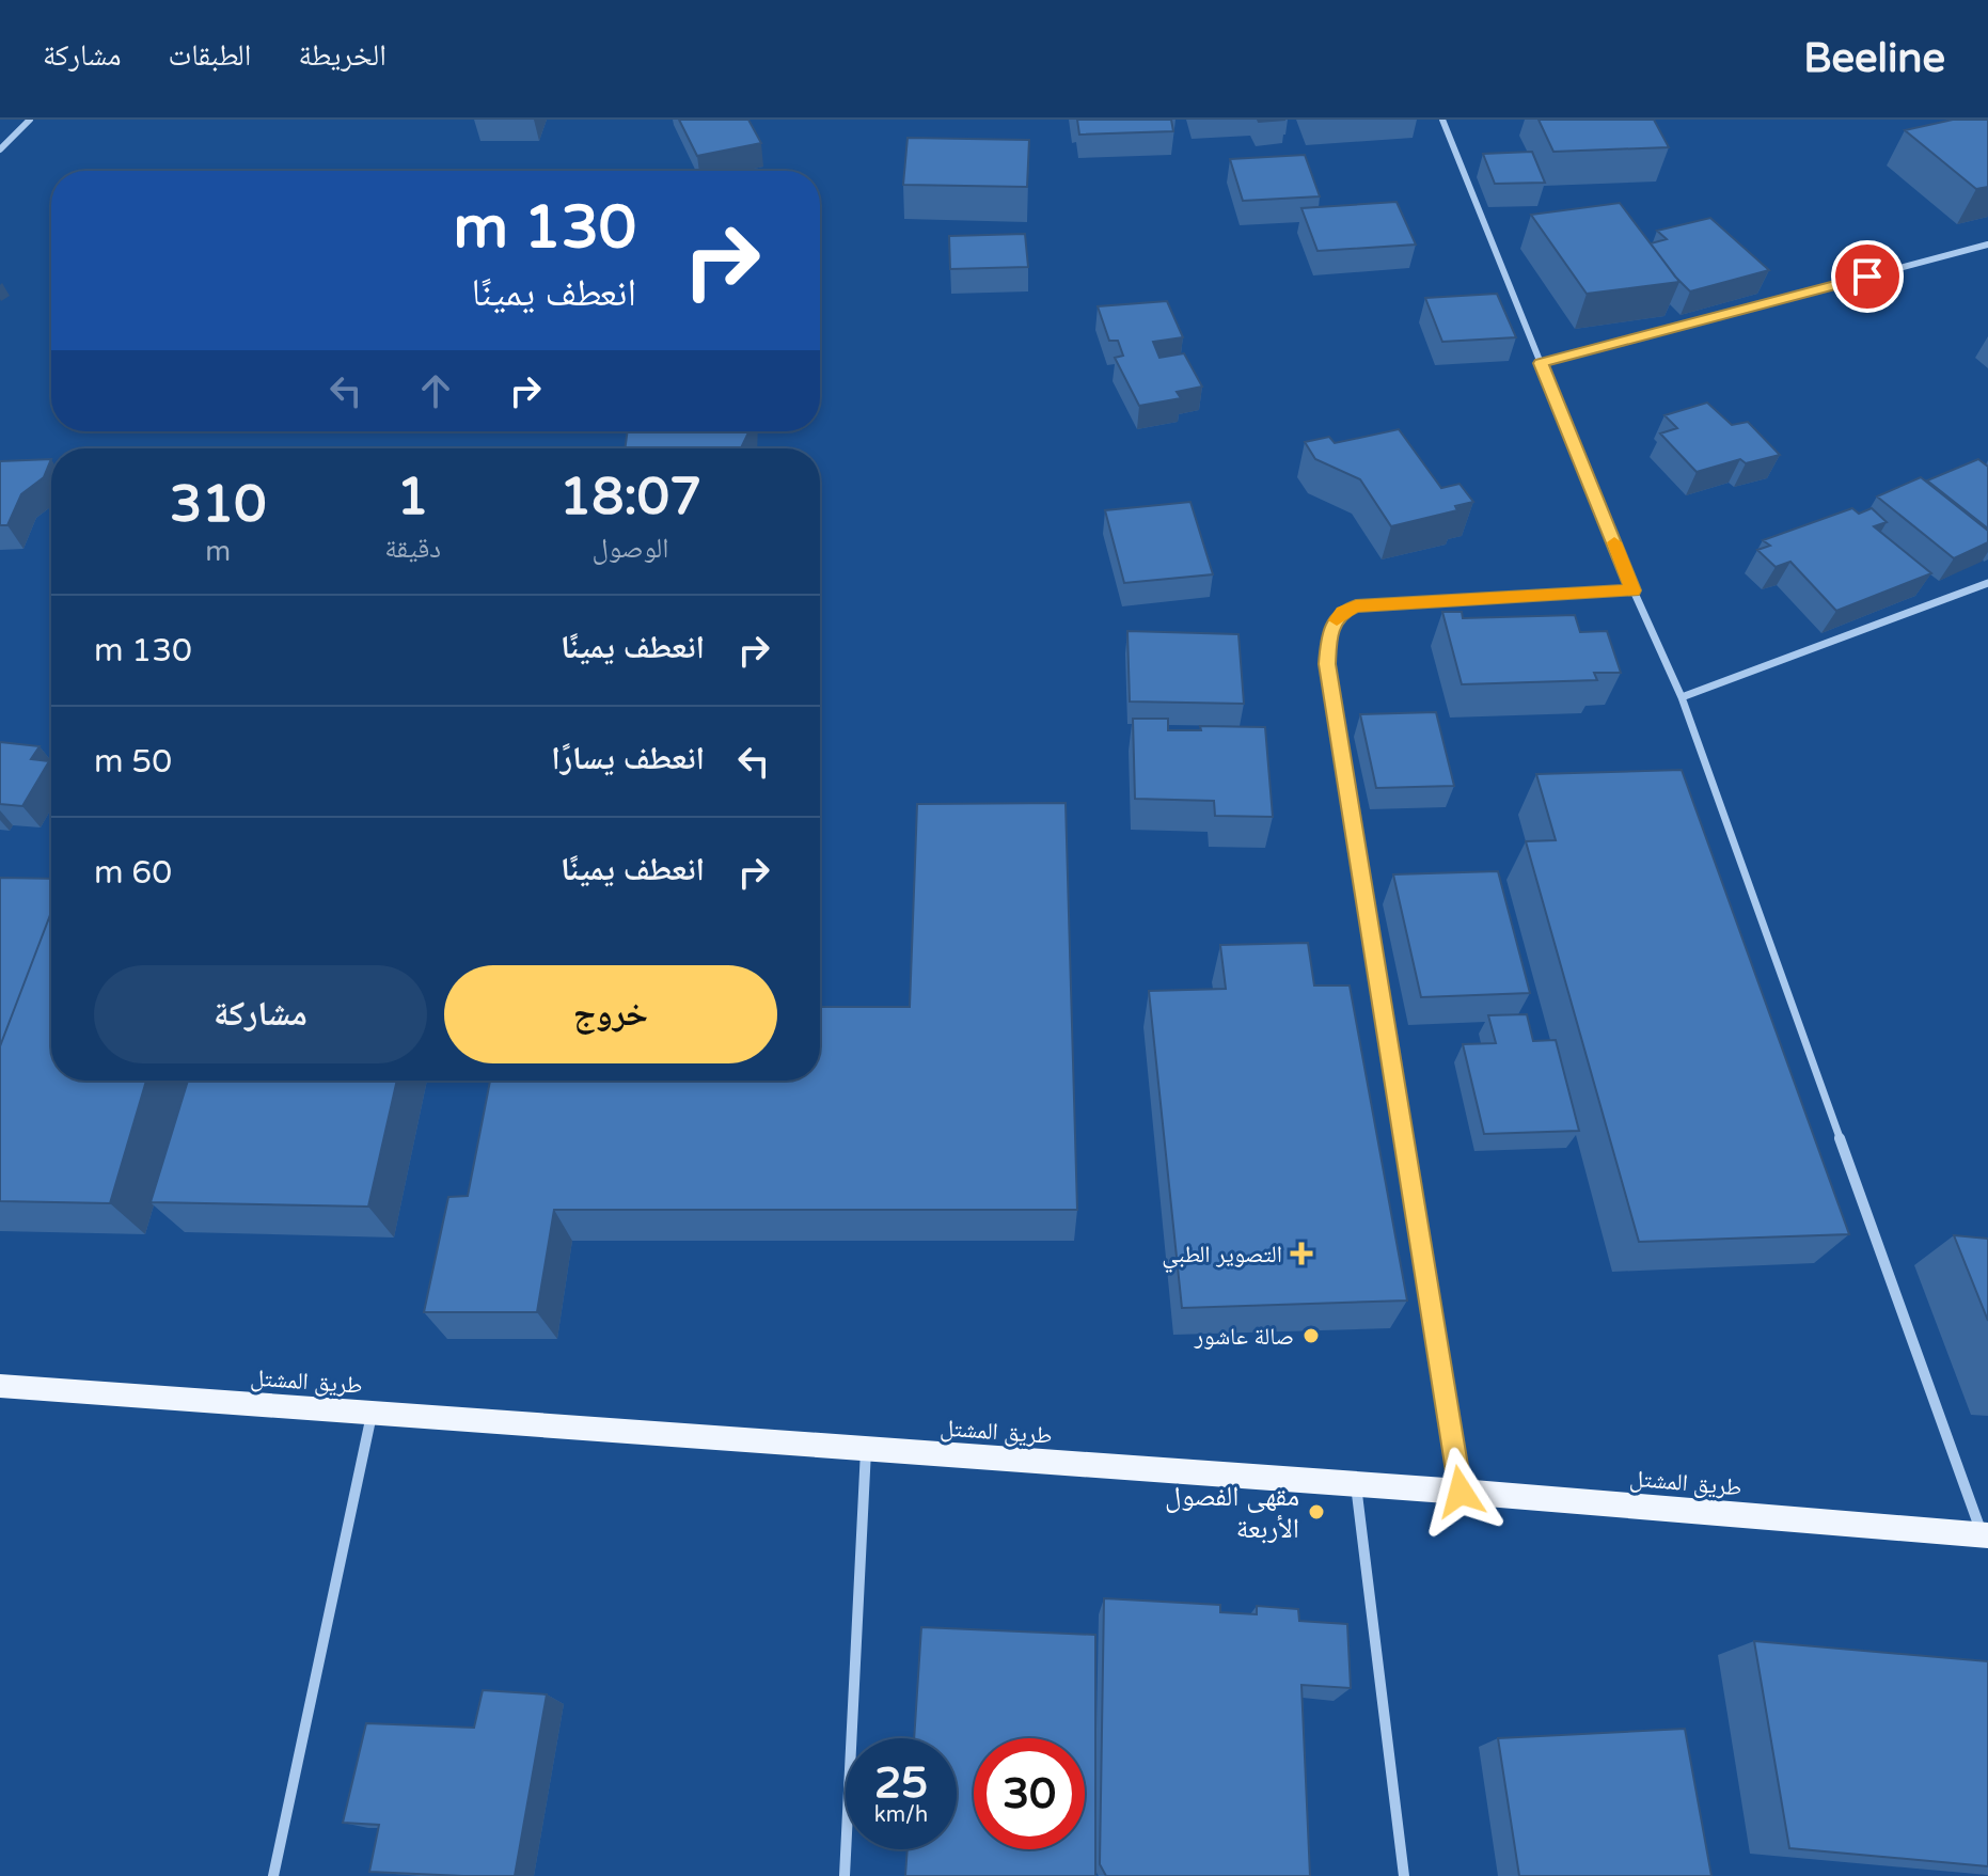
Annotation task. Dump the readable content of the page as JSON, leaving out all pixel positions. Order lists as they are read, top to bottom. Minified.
{"streets":{"main road":["طريق المشتل"]},"places":{"health":["التصوير الطبي"],"other":["صالة عاشور","مقهى الفصول الأربعة"]},"page":{"header":"Beeline","nav":["الخريطة","الطبقات","مشاركة"],"turn":["130 m","انعطف يمينًا"],"eta":["18:07","الوصول","1","دقيقة","310","m"],"list":[{"name":"انعطف يمينًا","value":"130 m"},{"name":"انعطف يسارًا","value":"50 m"},{"name":"انعطف يمينًا","value":"60 m"}],"buttons":["خروج","مشاركة"],"speed":"25 km/h","limit":"30"}}
